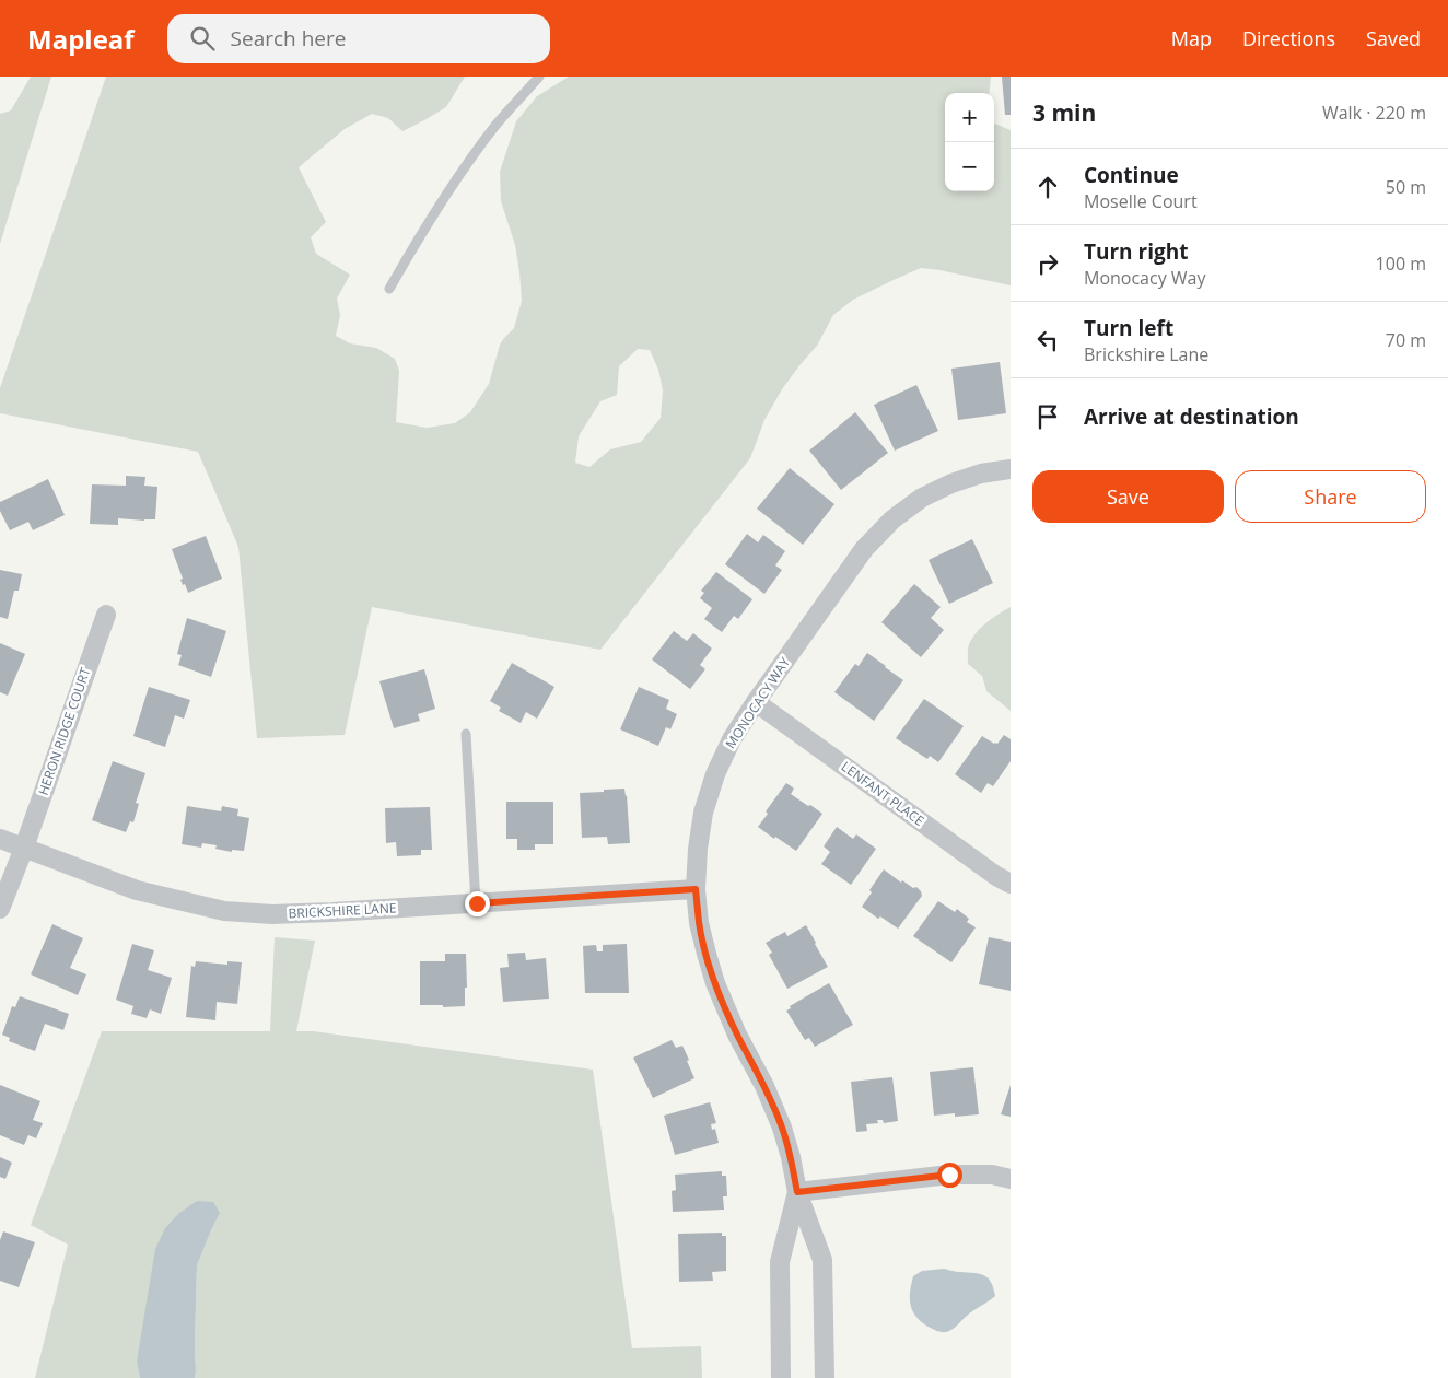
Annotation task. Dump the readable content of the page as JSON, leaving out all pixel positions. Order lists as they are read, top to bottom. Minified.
{"streets":{"street":["MONOCACY WAY","HERON RIDGE COURT","LENFANT PLACE","BRICKSHIRE LANE"]},"crossings":[["MONOCACY WAY","LENFANT PLACE"],["MONOCACY WAY","BRICKSHIRE LANE"],["HERON RIDGE COURT","BRICKSHIRE LANE"]],"page":{"header":"Mapleaf","search":"Search here","nav":["Map","Directions","Saved"],"heading":["3 min","Walk · 220 m"],"map_buttons":["+","−"],"list":[["Continue","Moselle Court","50 m"],["Turn right","Monocacy Way","100 m"],["Turn left","Brickshire Lane","70 m"],"Arrive at destination"],"buttons":["Save","Share"]}}
